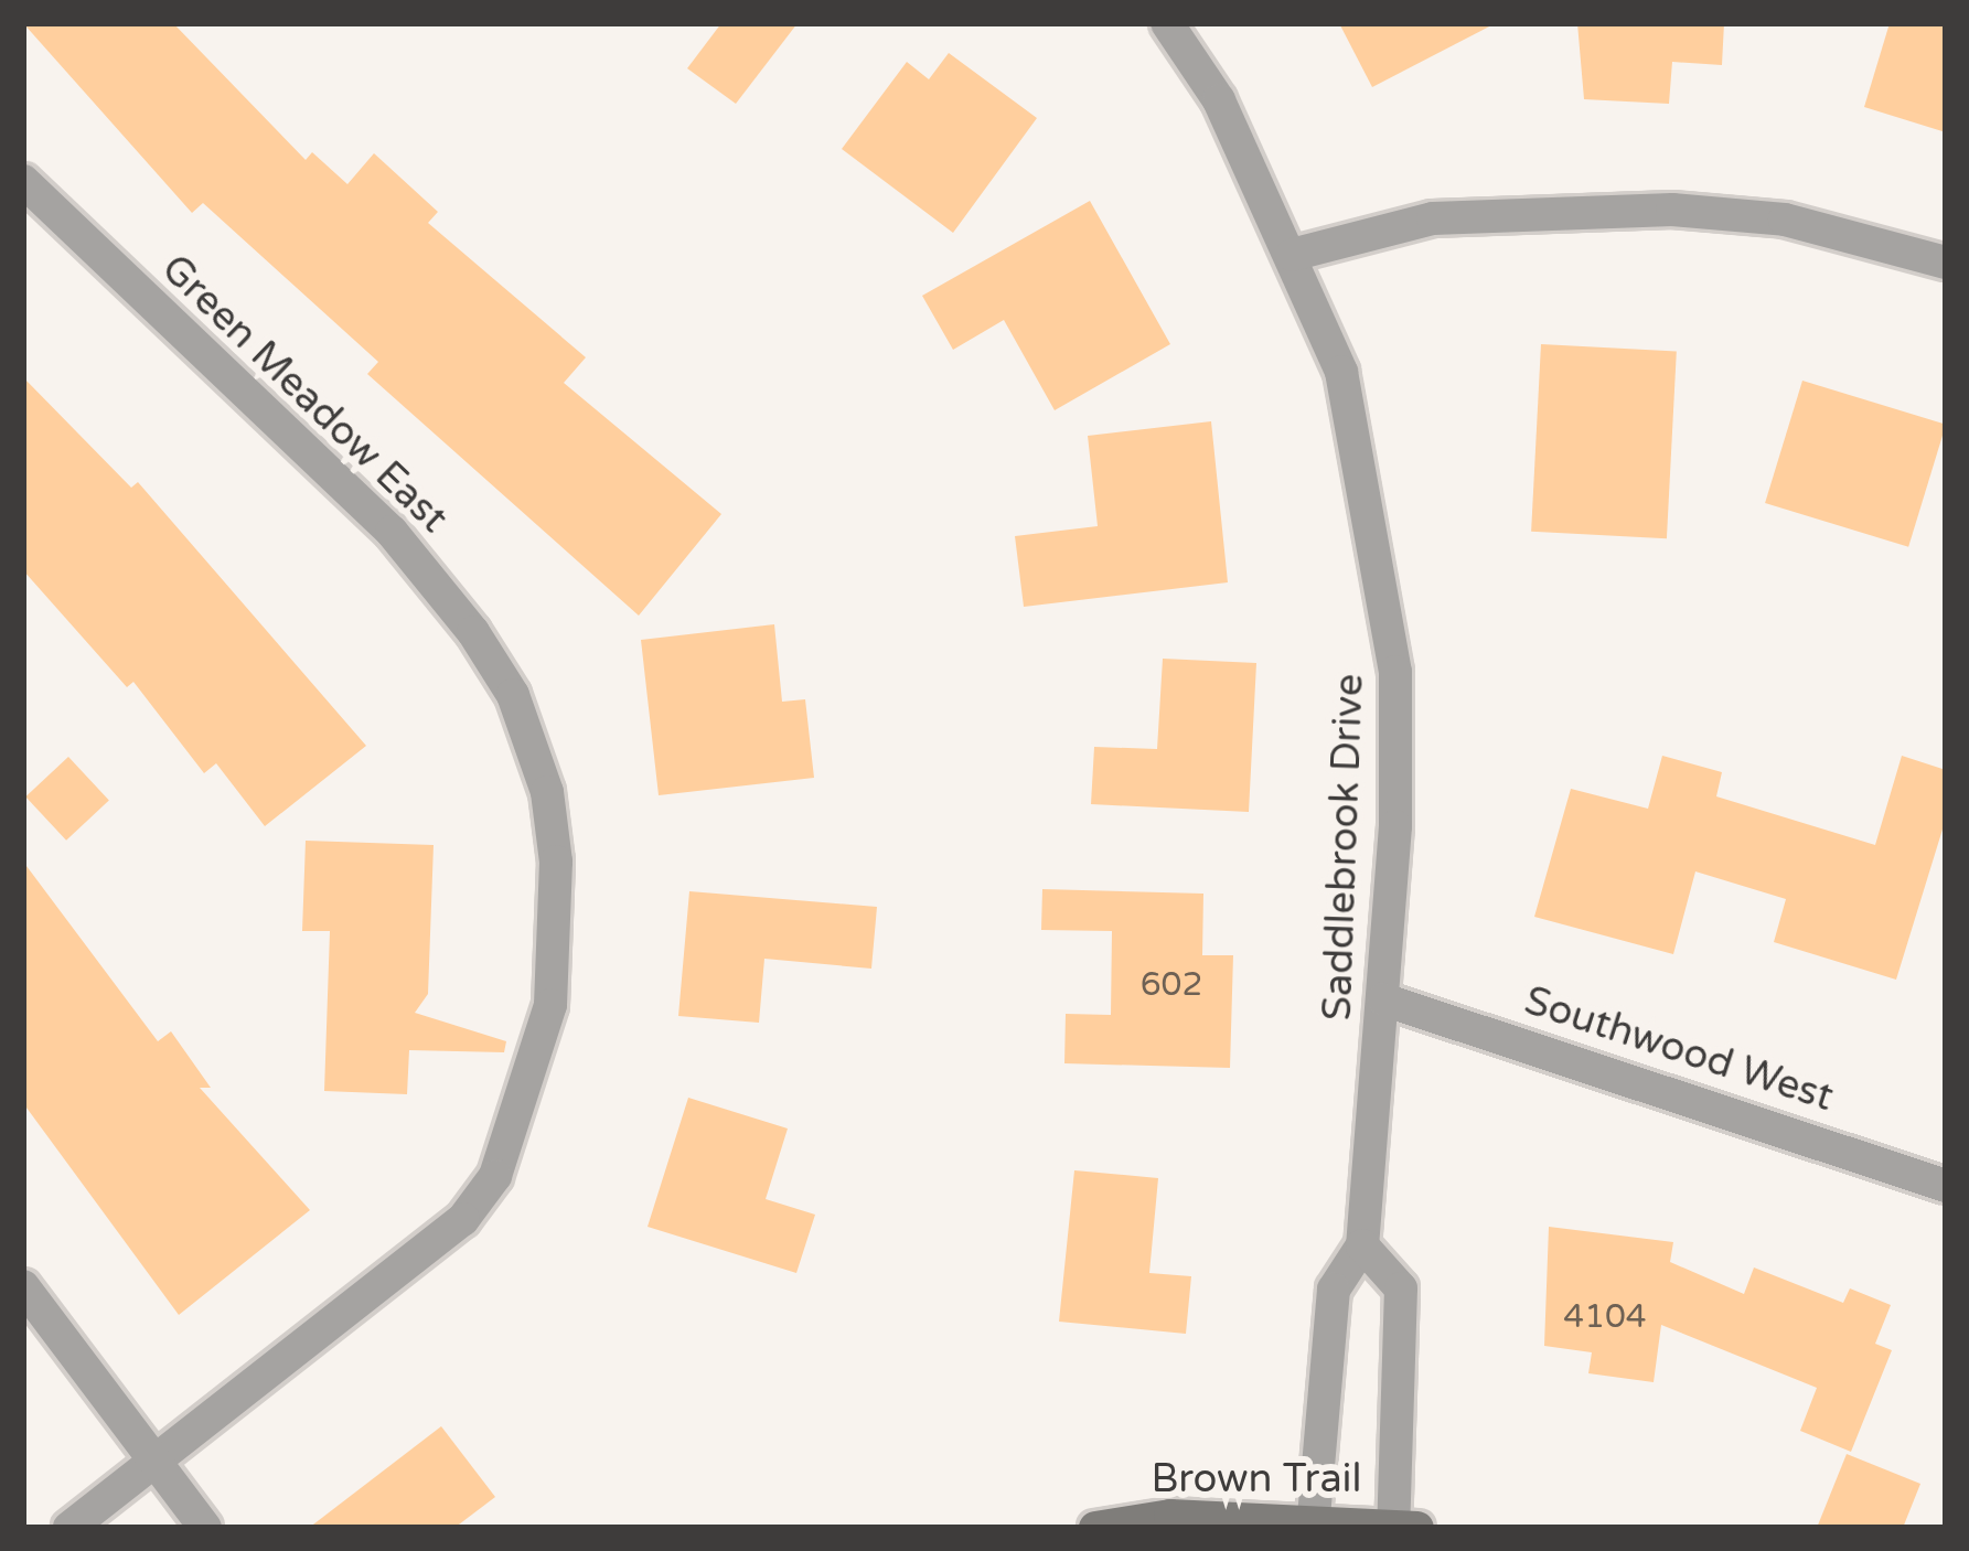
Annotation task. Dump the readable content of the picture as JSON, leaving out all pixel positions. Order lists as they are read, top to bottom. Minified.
{"streets":{"street":["Green Meadow East","Saddlebrook Drive","Southwood West","Brown Trail"]},"crossings":[["Saddlebrook Drive","Southwood West"],["Saddlebrook Drive","Brown Trail"]],"house_numbers":["602","4104"]}
